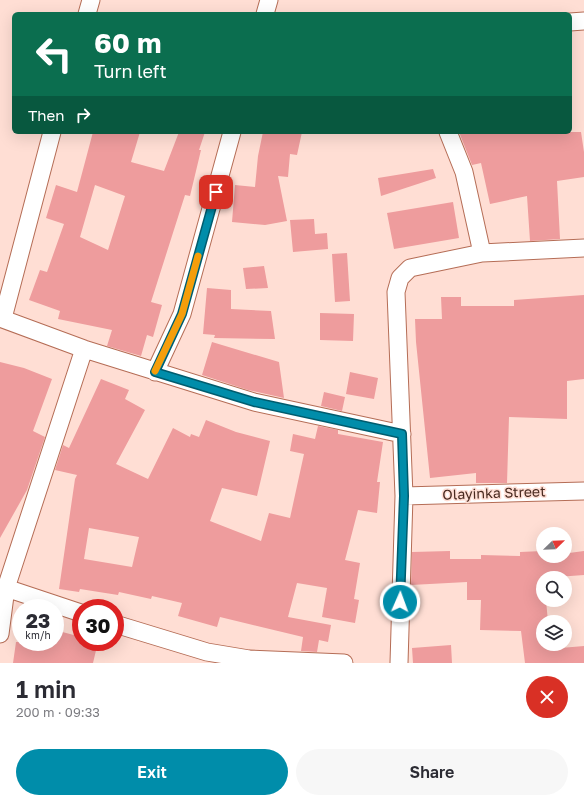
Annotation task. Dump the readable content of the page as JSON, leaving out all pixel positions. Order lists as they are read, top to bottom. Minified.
{"streets":{"street":["Olayinka Street"]},"north":"top right","page":{"turn":["60 m","Turn left"],"then":"Then","speed":"23 km/h","limit":"30","heading":["1 min","200 m · 09:33"],"buttons":["Exit","Share"]}}
